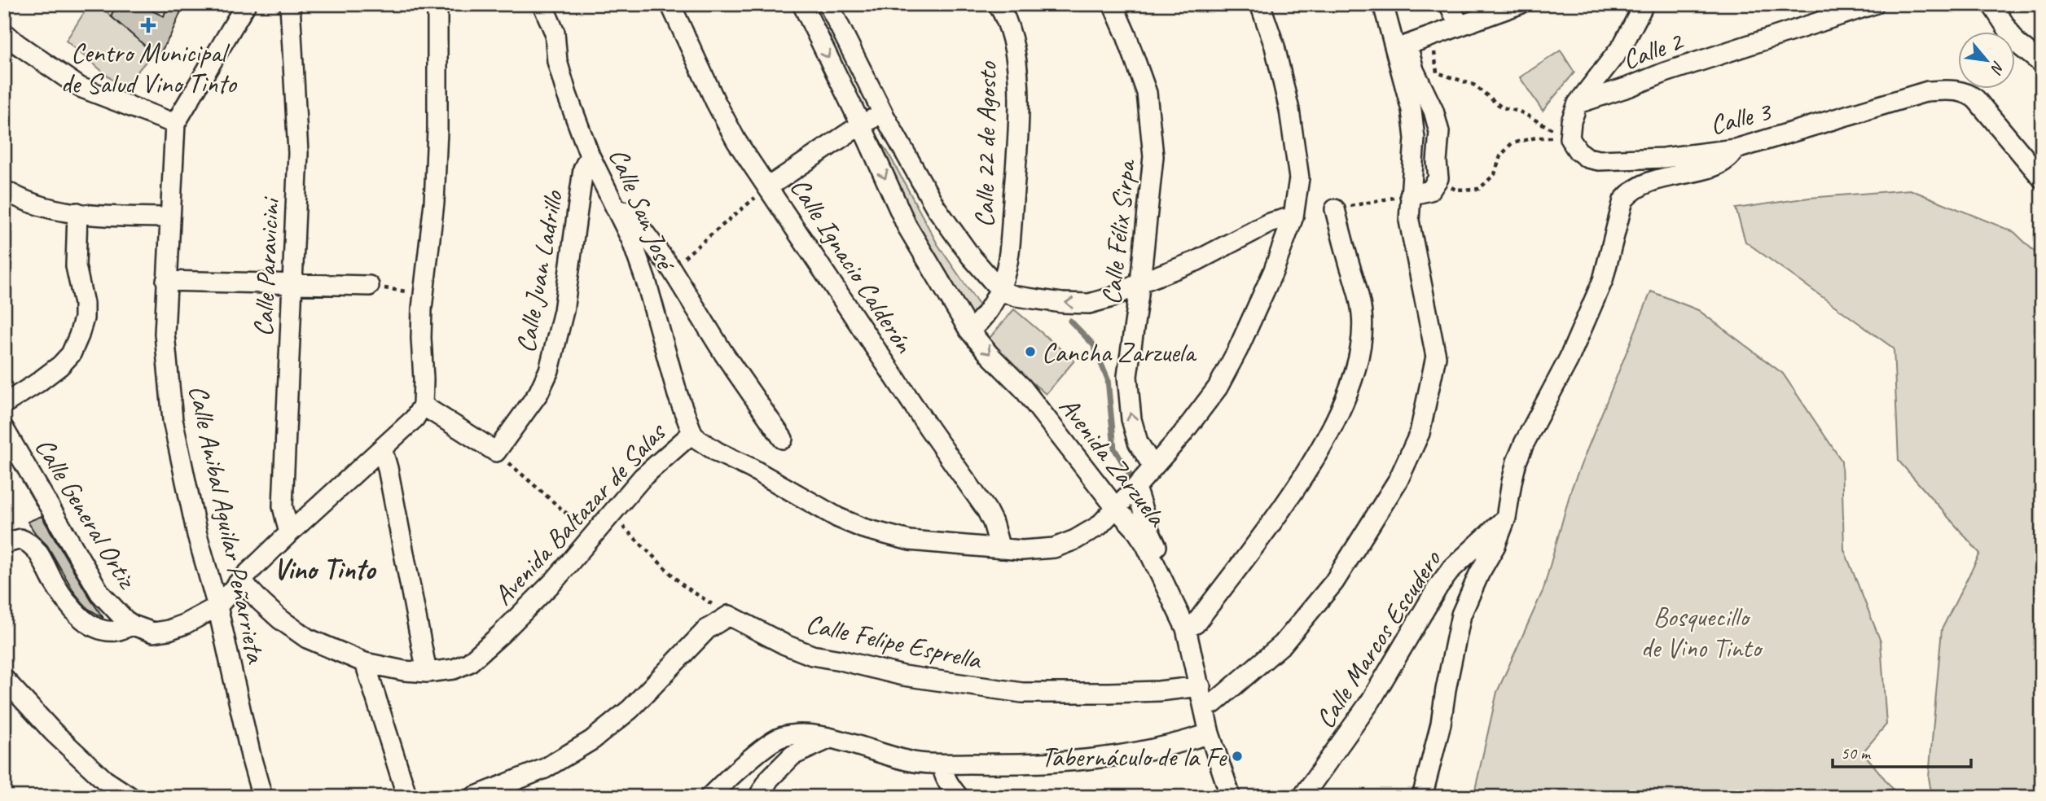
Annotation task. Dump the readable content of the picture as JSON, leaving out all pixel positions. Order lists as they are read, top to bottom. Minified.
{"streets":{"street":["Calle 2","Calle 3","Calle 22 de Agosto","Calle San José","Calle Félix Sirpa","Calle Ignacio Calderón","Calle Paravicini","Calle Juan Ladrillo","Avenida Zarzuela","Calle General Ortiz","Avenida Baltazar de Salas","Calle Anibal Aguilar Peñarrieta","Calle Marcos Escudero","Calle Felipe Esprella"]},"crossings":[["Calle 22 de Agosto","Avenida Zarzuela"],["Calle San José","Calle Juan Ladrillo"],["Calle San José","Avenida Baltazar de Salas"],["Calle Félix Sirpa","Avenida Baltazar de Salas"],["Calle Ignacio Calderón","Avenida Baltazar de Salas"],["Avenida Zarzuela","Avenida Baltazar de Salas"],["Avenida Zarzuela","Calle Felipe Esprella"],["Calle General Ortiz","Avenida Baltazar de Salas"],["Calle General Ortiz","Calle Anibal Aguilar Peñarrieta"]],"one_way":["Calle Félix Sirpa"],"districts":["Vino Tinto"],"parks":["Bosquecillo de Vino Tinto"],"places":{"health":["Centro Municipal de Salud Vino Tinto"],"other":["Cancha Zarzuela","Tabernáculo de la Fe"]},"scale_bar":"50 m","north":"bottom right"}
